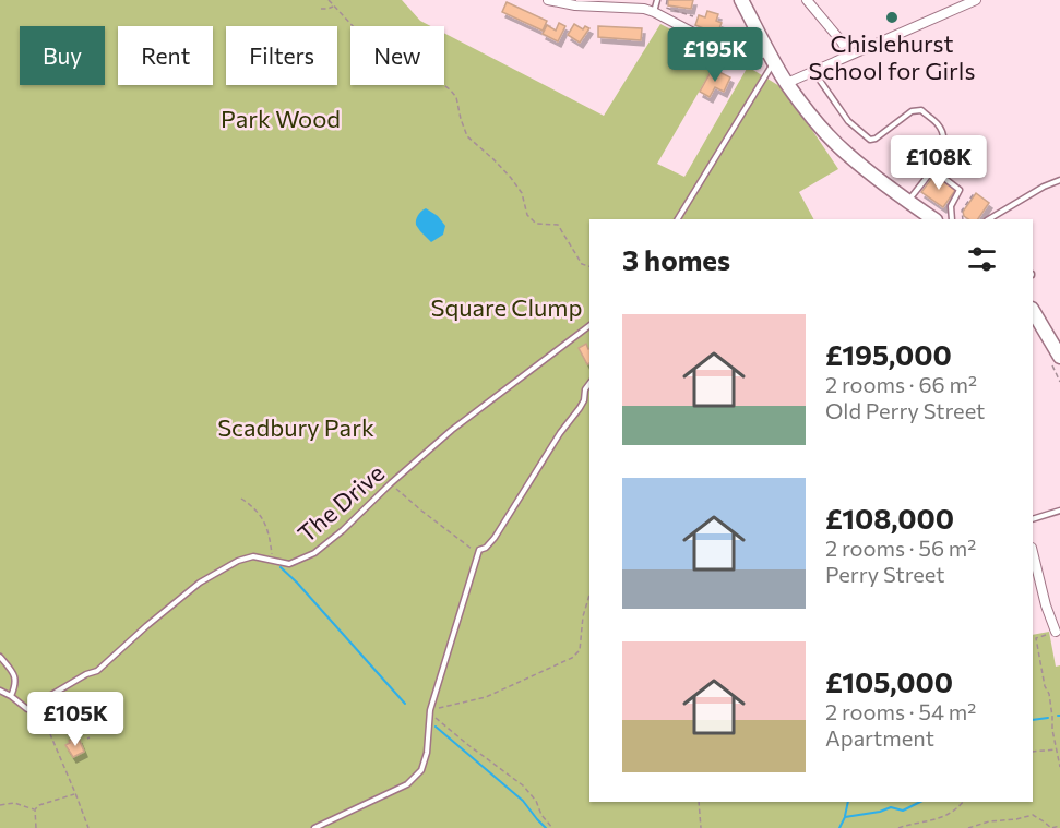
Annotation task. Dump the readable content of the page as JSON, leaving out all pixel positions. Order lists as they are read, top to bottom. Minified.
{"streets":{"lane":["The Drive"]},"parks":["Park Wood","Square Clump","Scadbury Park"],"places":["Chislehurst School for Girls"],"page":{"chip":["Buy","Rent","Filters","New"],"price":["£195K","£108K","£105K"],"heading":"3 homes","list":[{"name":"£195,000","note":"2 rooms · 66 m² · Old Perry Street"},{"name":"£108,000","note":"2 rooms · 56 m² · Perry Street"},{"name":"£105,000","note":"2 rooms · 54 m² · Apartment"}]}}
